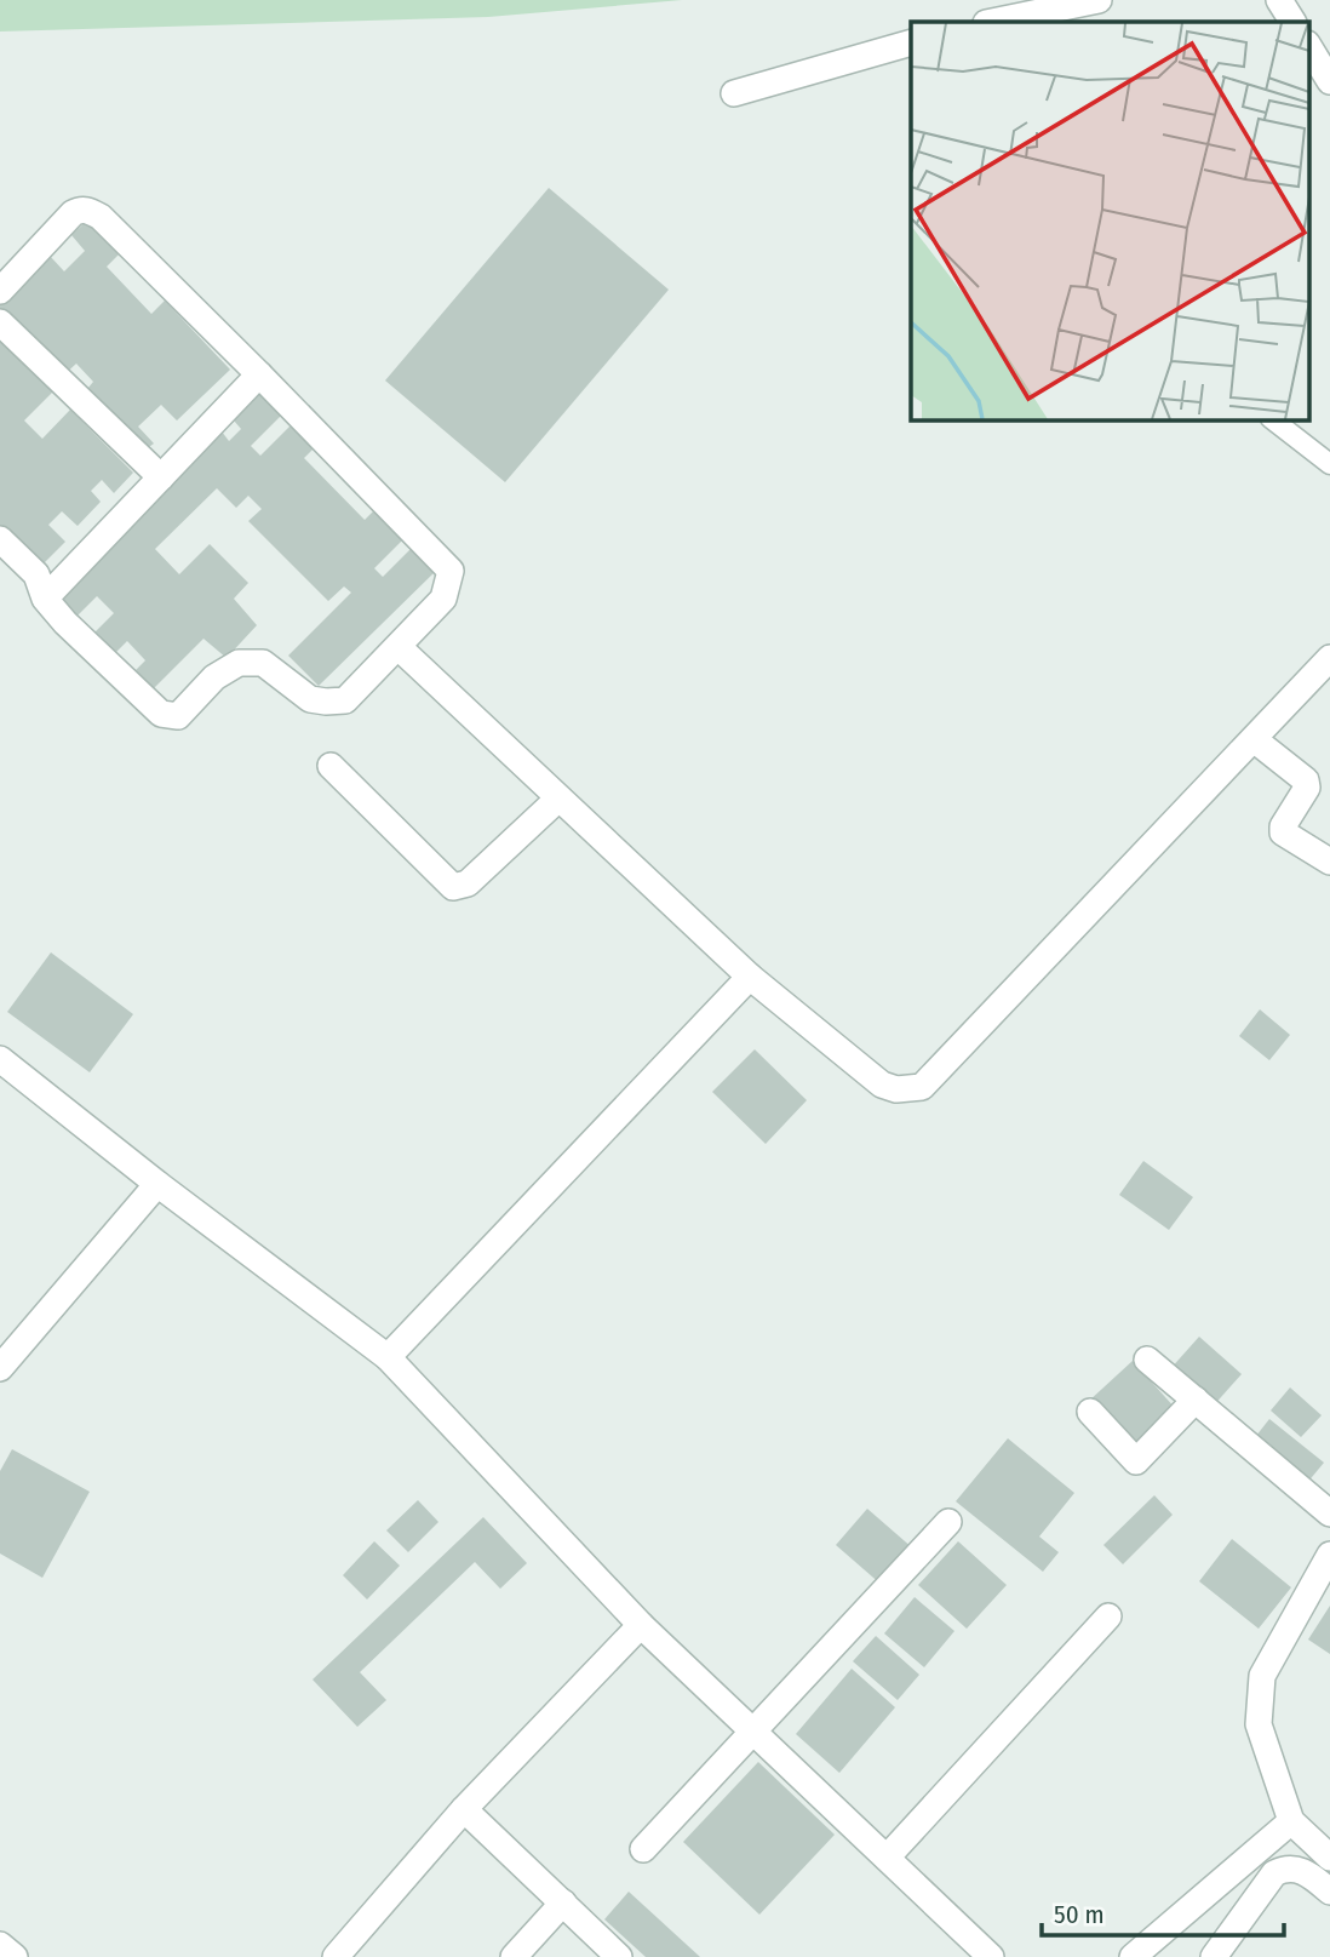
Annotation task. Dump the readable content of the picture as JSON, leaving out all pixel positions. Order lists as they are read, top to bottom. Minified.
{"scale_bar":"50 m"}
